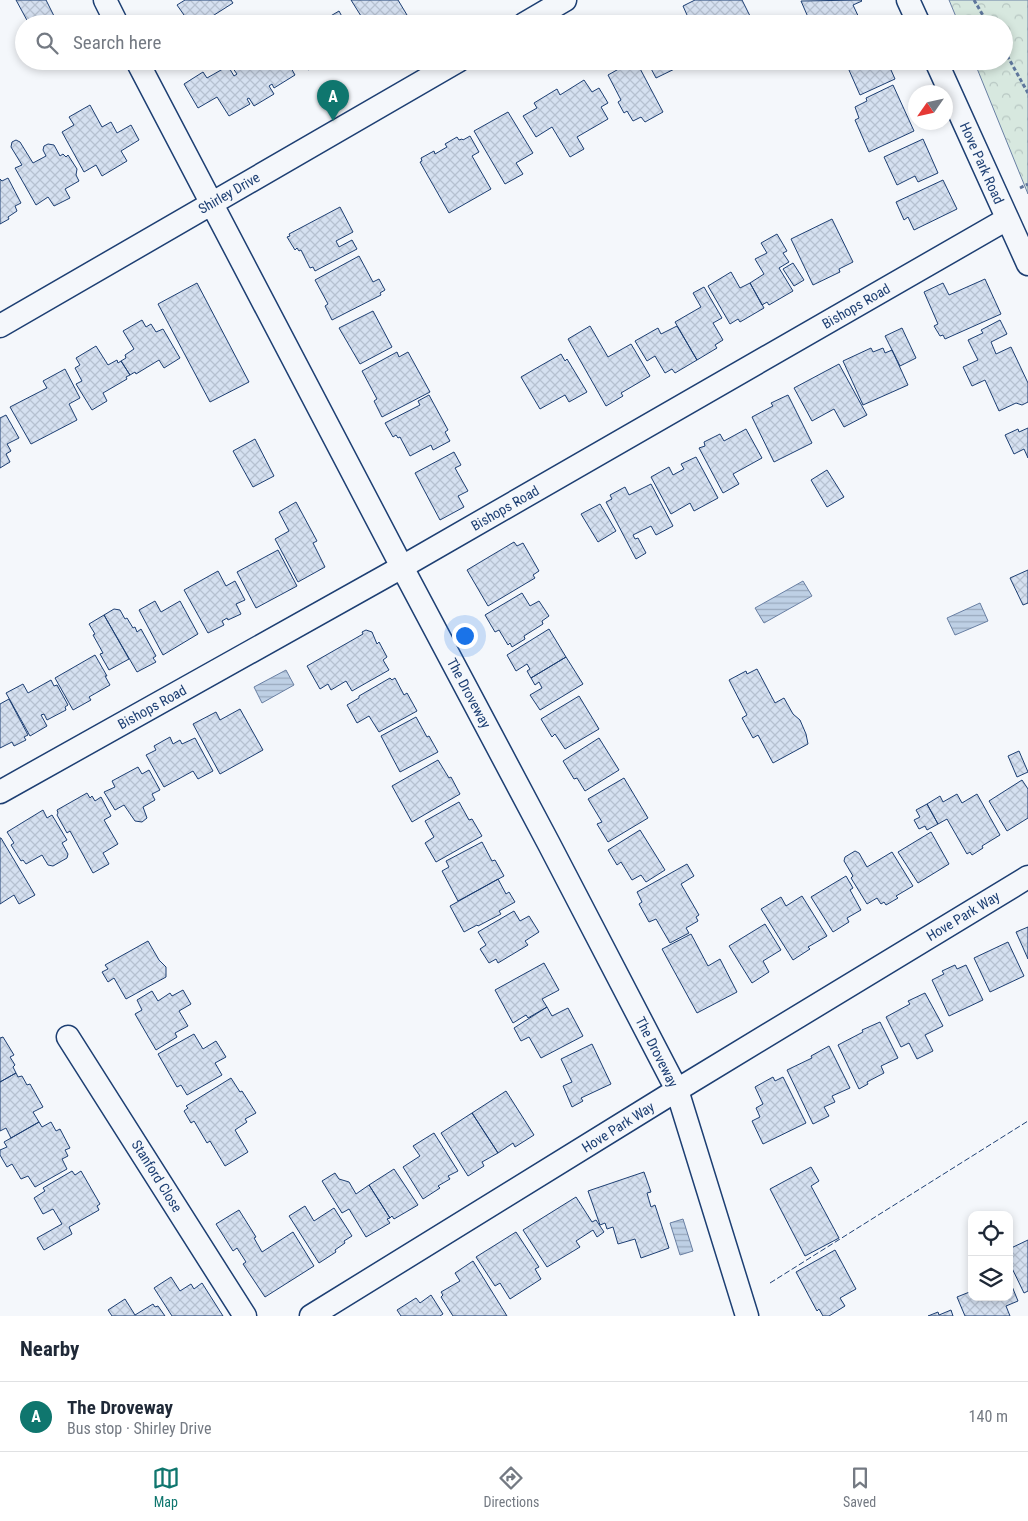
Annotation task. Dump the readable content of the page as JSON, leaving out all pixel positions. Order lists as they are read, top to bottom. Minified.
{"streets":{"street":["Hove Park Road","Shirley Drive","Bishops Road","The Droveway","Hove Park Way","Stanford Close"]},"crossings":[["Hove Park Road","Bishops Road"],["Shirley Drive","The Droveway"],["Bishops Road","The Droveway"],["The Droveway","Hove Park Way"]],"north":"bottom left","page":{"search":"Search here","pins":"A","heading":"Nearby","list":[{"mark":"A","name":"The Droveway","note":"Bus stop · Shirley Drive","value":"140 m"}],"nav":["Map","Directions","Saved"]}}
